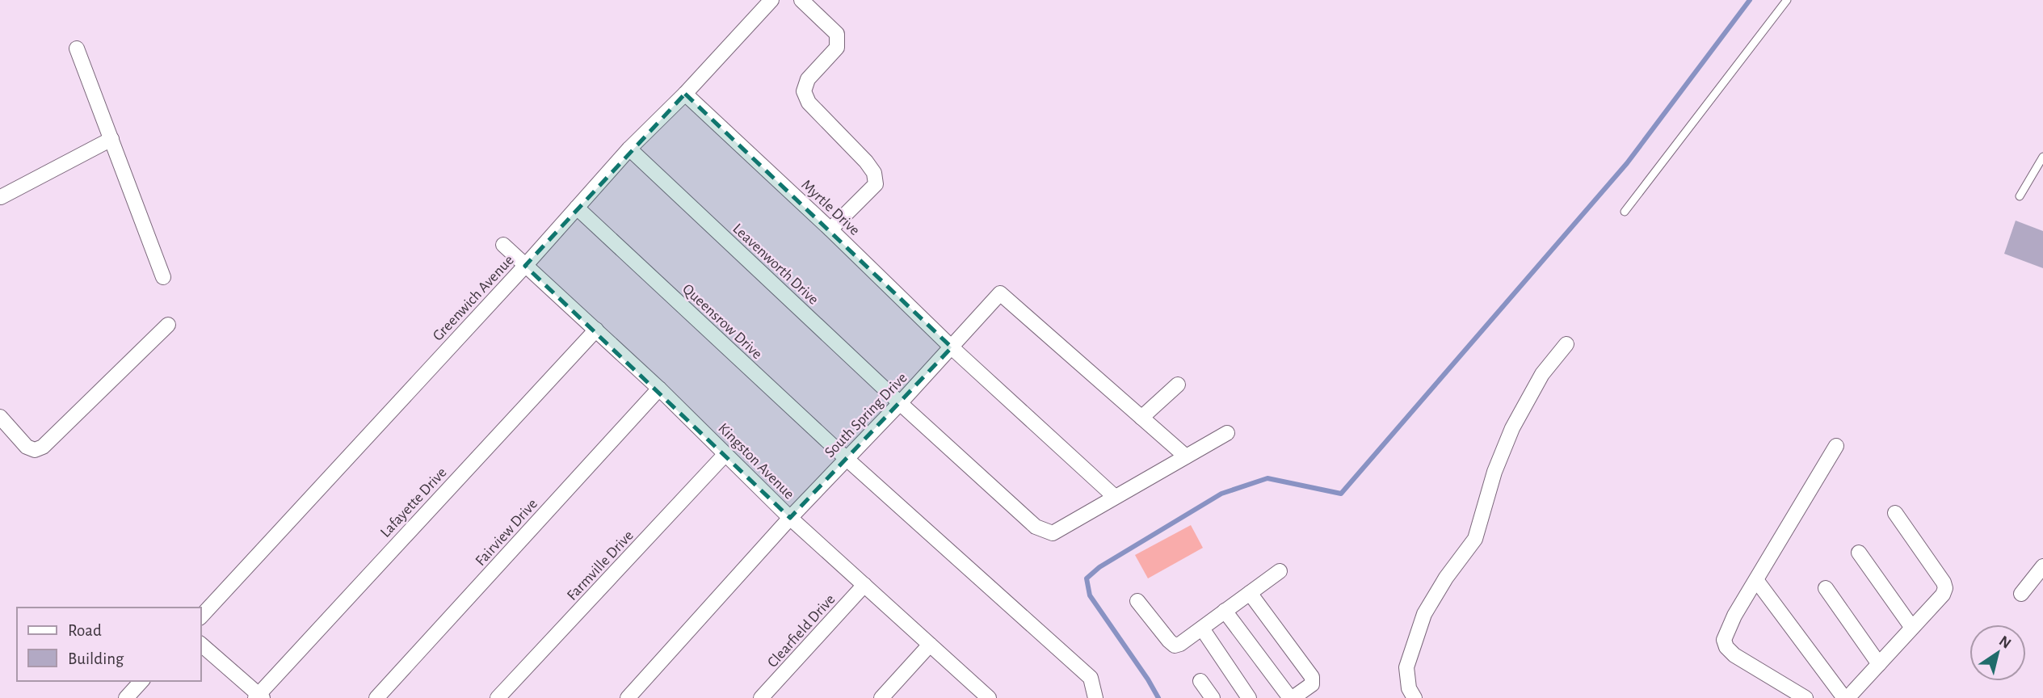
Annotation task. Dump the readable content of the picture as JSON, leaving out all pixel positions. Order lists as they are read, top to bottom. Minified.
{"streets":{"street":["Myrtle Drive","Leavenworth Drive","Greenwich Avenue","Queensrow Drive","South Spring Drive","Kingston Avenue","Lafayette Drive","Fairview Drive","Farmville Drive","Clearfield Drive"]},"crossings":[["Myrtle Drive","Leavenworth Drive"],["Myrtle Drive","Greenwich Avenue"],["Myrtle Drive","South Spring Drive"],["Leavenworth Drive","Greenwich Avenue"],["Leavenworth Drive","South Spring Drive"],["Greenwich Avenue","Queensrow Drive"],["Greenwich Avenue","Kingston Avenue"],["Queensrow Drive","South Spring Drive"],["South Spring Drive","Kingston Avenue"],["Kingston Avenue","Lafayette Drive"],["Kingston Avenue","Fairview Drive"],["Kingston Avenue","Farmville Drive"],["Kingston Avenue","Clearfield Drive"]],"legend":["Road","Building"],"north":"top right"}
